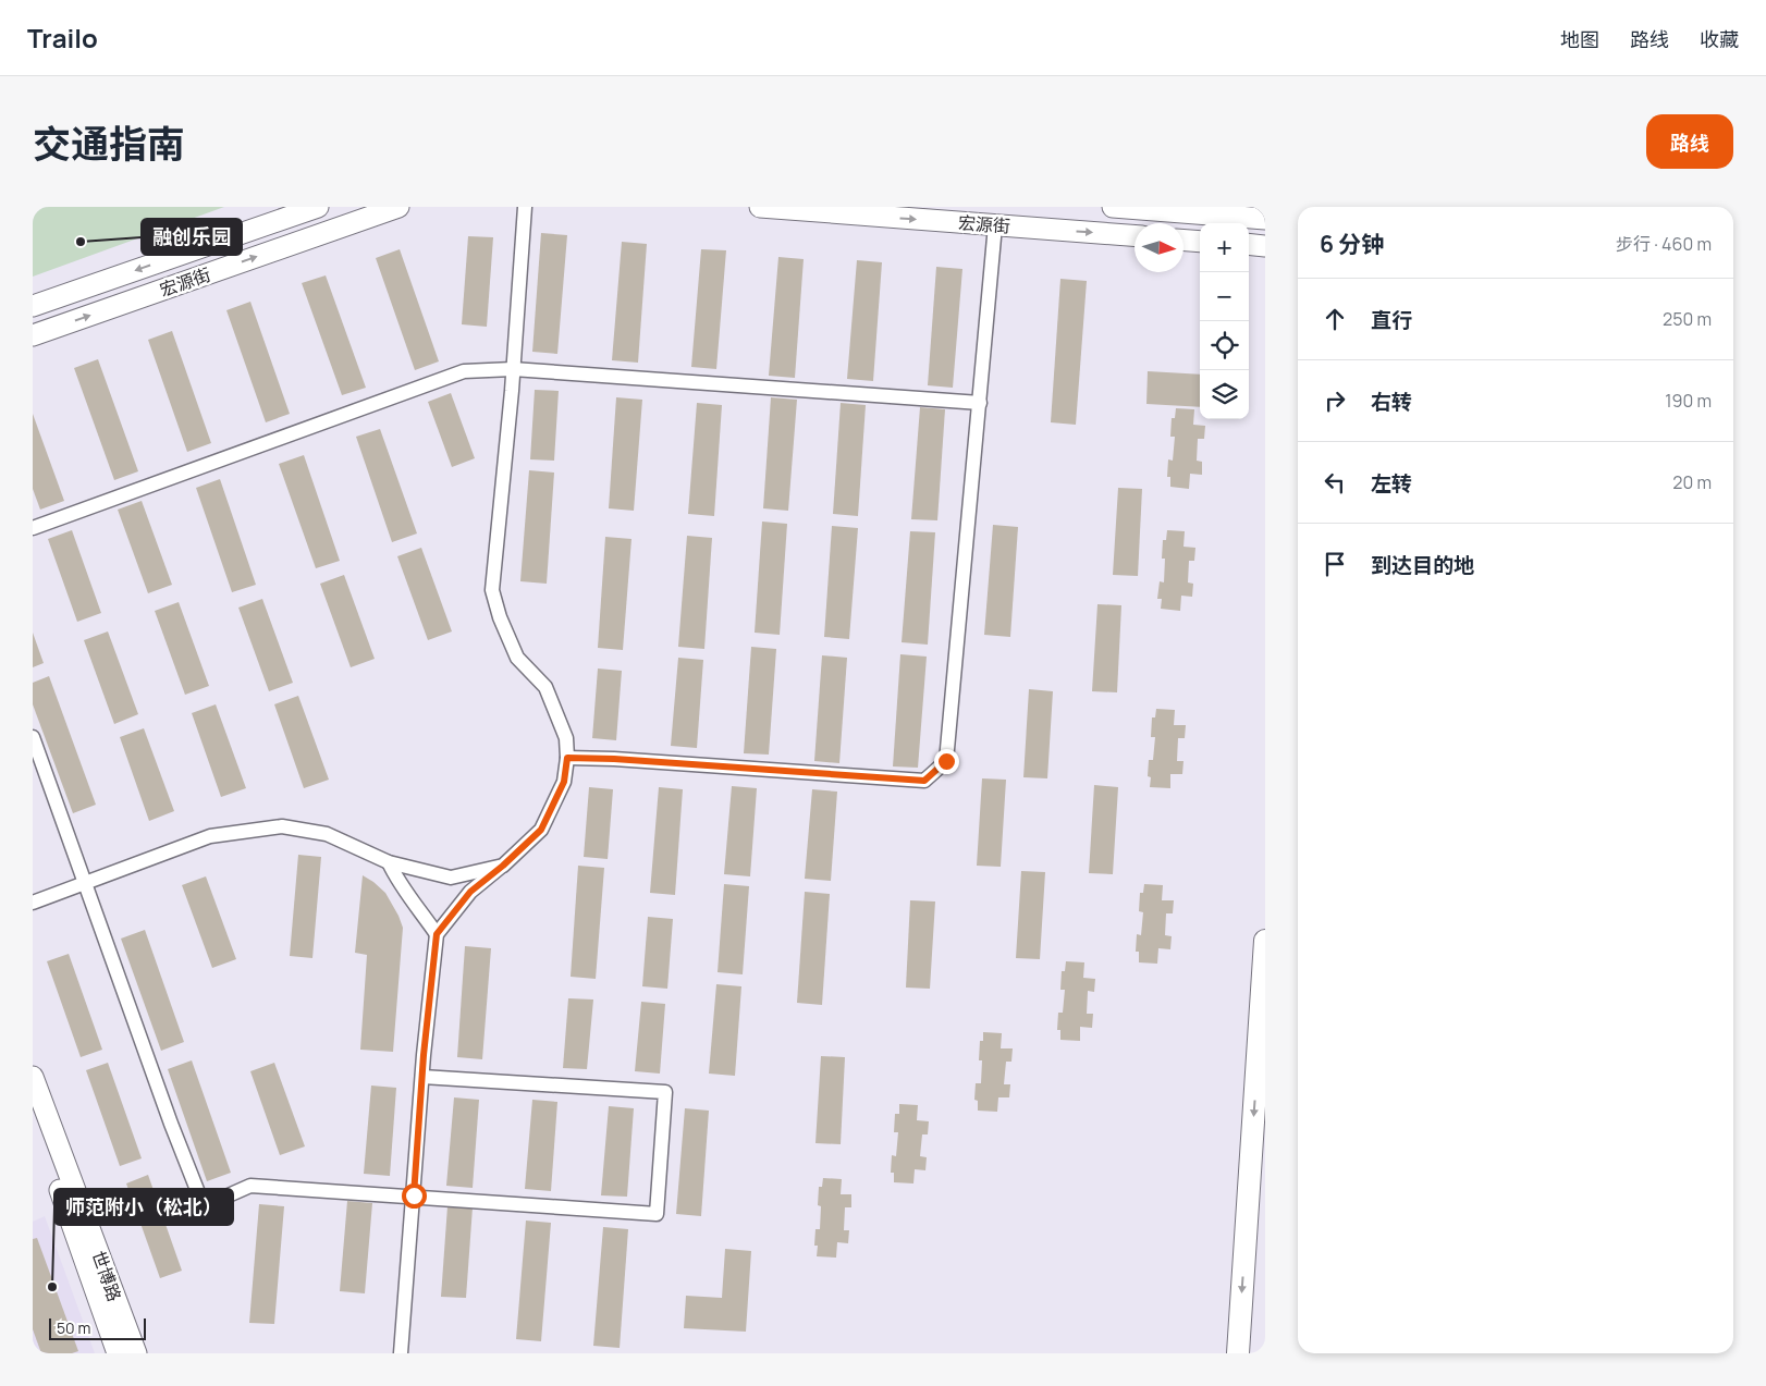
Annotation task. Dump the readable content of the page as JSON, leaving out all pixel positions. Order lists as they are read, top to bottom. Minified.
{"streets":{"main road":["宏源街","世博路"]},"places":["融创乐园","师范附小（松北）"],"scale_bar":"50 m","north":"right","page":{"header":"Trailo","nav":["地图","路线","收藏"],"title":"交通指南","buttons":"路线","heading":["6 分钟","步行 · 460 m"],"map_buttons":["+","−"],"list":[["直行","250 m"],["右转","190 m"],["左转","20 m"],"到达目的地"],"scale":"50 m"}}
